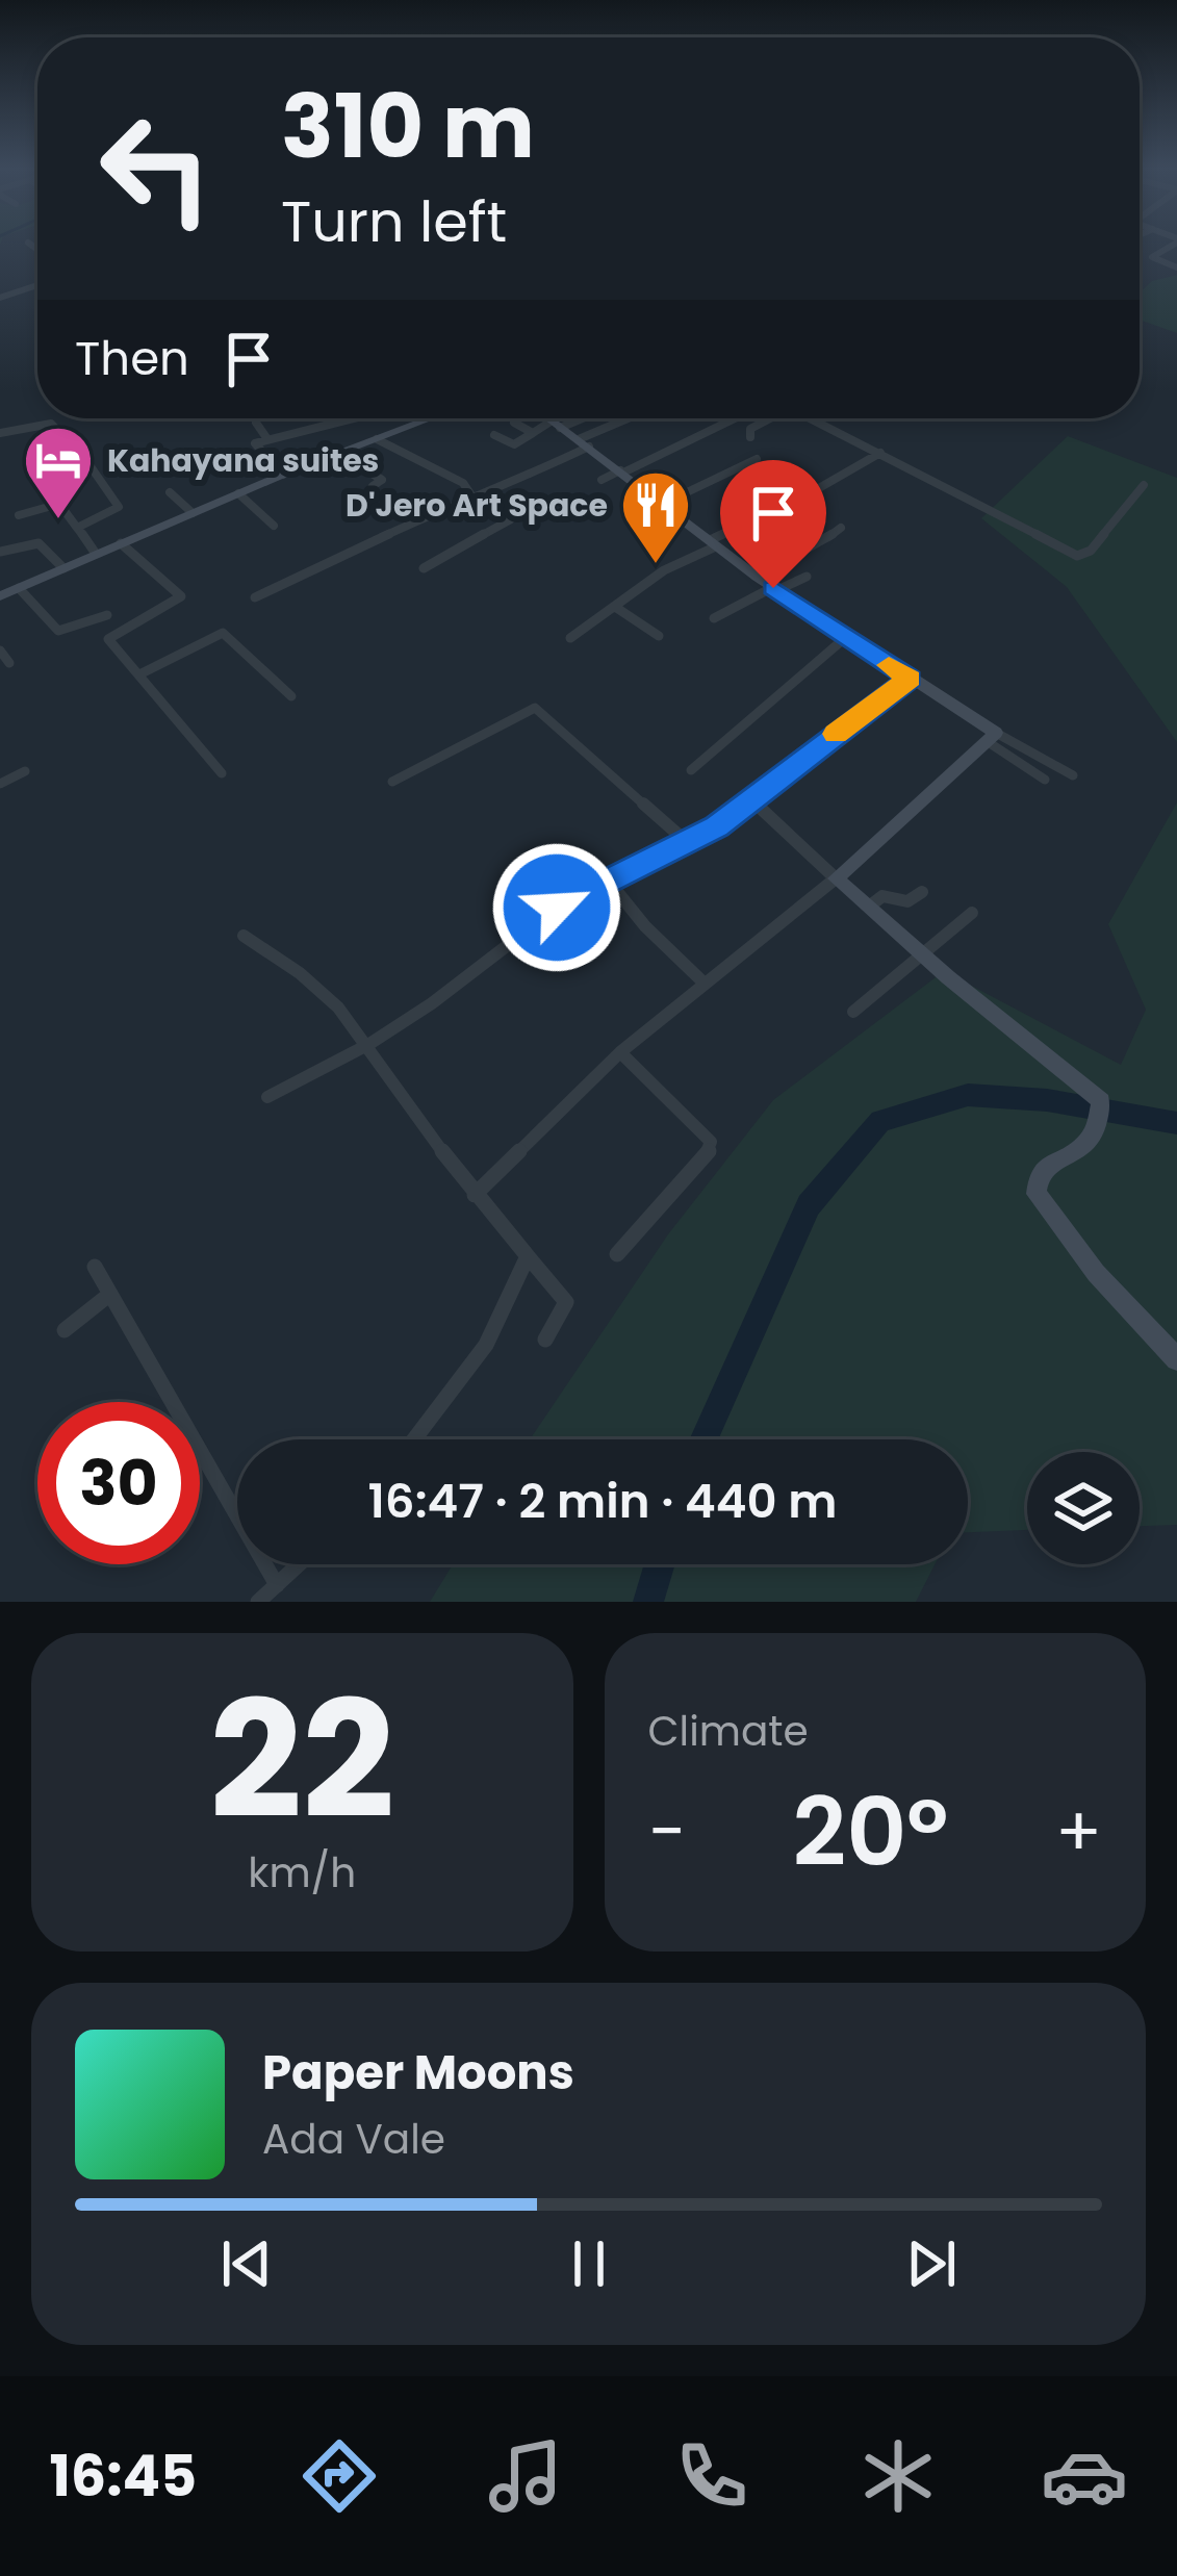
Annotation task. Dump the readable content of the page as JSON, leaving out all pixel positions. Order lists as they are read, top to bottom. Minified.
{"places":{"hotel":["Kahayana suites"],"restaurant":["D'Jero Art Space"]},"page":{"turn":["310 m","Turn left"],"then":"Then","limit":"30","trip":"16:47 · 2 min · 440 m","tile":[["22","km/h"],"Climate"],"heat":["−","20°","+"],"song":["Paper Moons","Ada Vale"],"tabs":"16:45"}}
